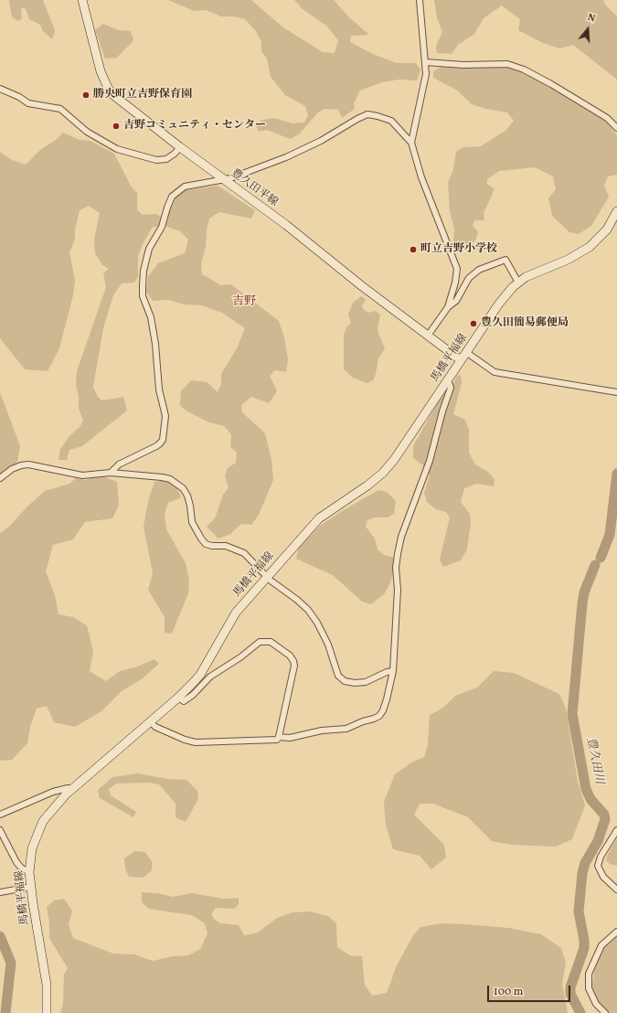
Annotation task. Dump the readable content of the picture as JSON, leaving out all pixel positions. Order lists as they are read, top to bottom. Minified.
{"streets":{"main road":["豊久田平線","馬橋平福線"]},"crossings":[["豊久田平線","馬橋平福線"]],"districts":["吉野"],"water":["豊久田川"],"places":["勝央町立吉野保育園","吉野コミュニティ・センター","町立吉野小学校","豊久田簡易郵便局"],"scale_bar":"100 m","north":"top"}
